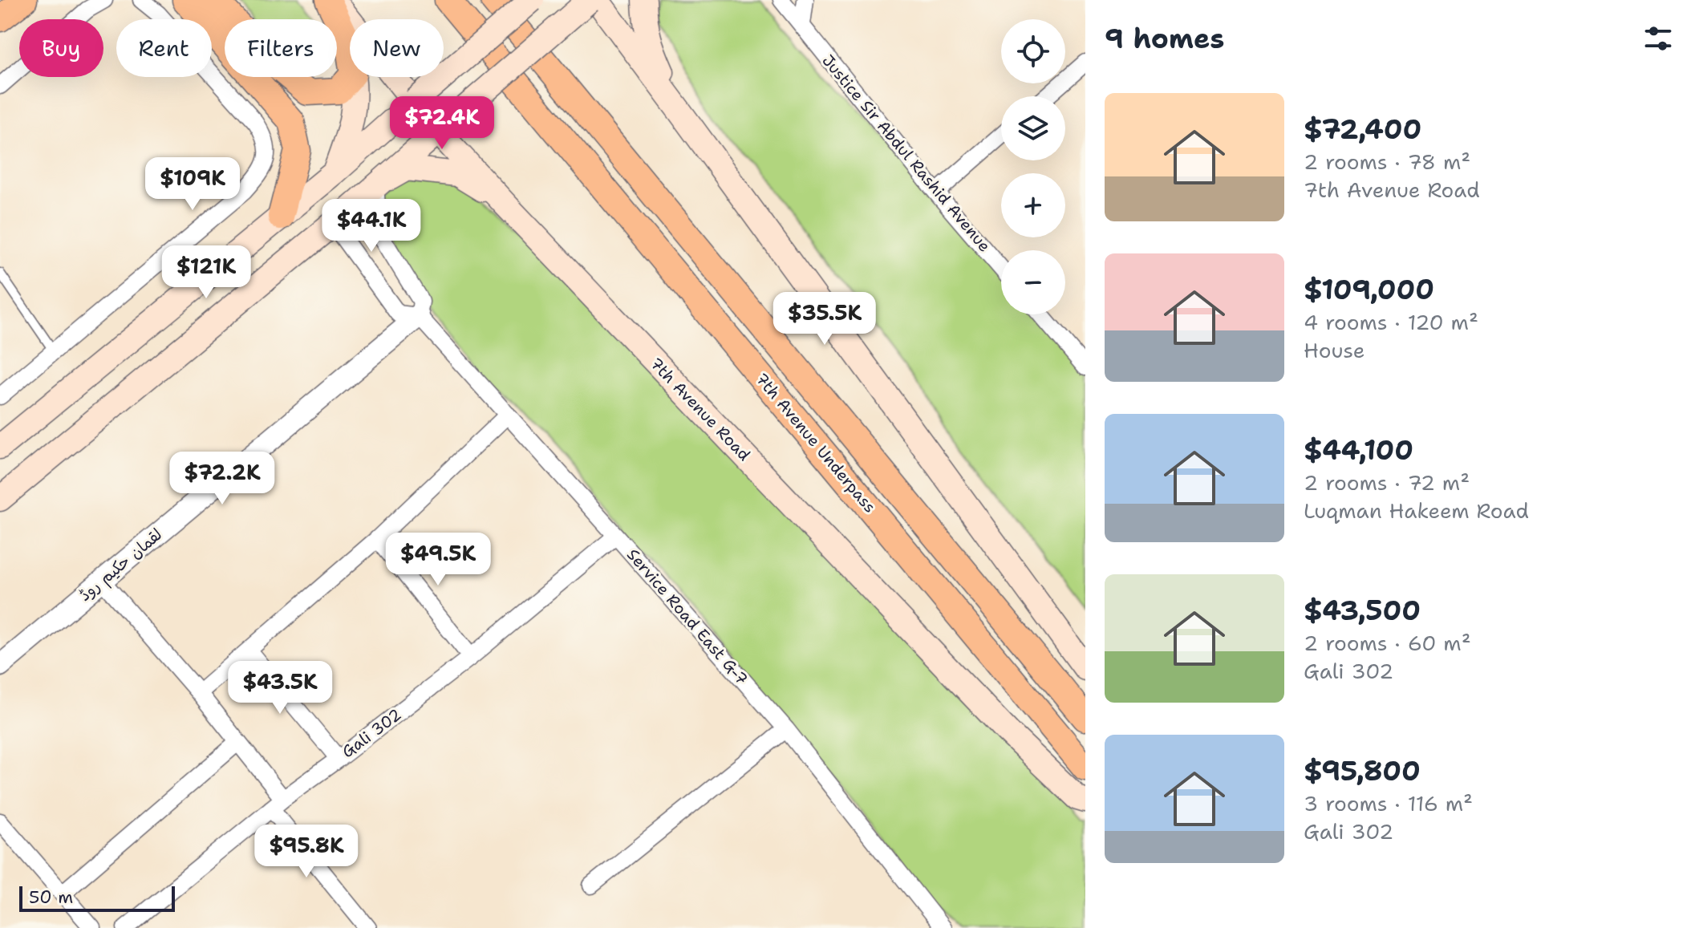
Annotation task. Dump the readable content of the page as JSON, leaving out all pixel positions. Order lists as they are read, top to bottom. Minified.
{"streets":{"main road":["7th Avenue Road","7th Avenue Underpass"],"street":["Justice Sir Abdul Rashid Avenue","لقمان حکیم روڈ","Service Road East G-7","Gali 302"]},"crossings":[["لقمان حکیم روڈ","Service Road East G-7"],["Service Road East G-7","Gali 302"]],"scale_bar":"50 m","page":{"heading":"9 homes","map_buttons":["+","−"],"chip":["Buy","Rent","Filters","New"],"list":[{"name":"$72,400","note":"2 rooms · 78 m² · 7th Avenue Road"},{"name":"$109,000","note":"4 rooms · 120 m² · House"},{"name":"$44,100","note":"2 rooms · 72 m² · Luqman Hakeem Road"},{"name":"$43,500","note":"2 rooms · 60 m² · Gali 302"},{"name":"$95,800","note":"3 rooms · 116 m² · Gali 302"}],"price":["$72.4K","$109K","$44.1K","$121K","$35.5K","$72.2K","$49.5K","$43.5K","$95.8K"],"scale":"50 m"}}
